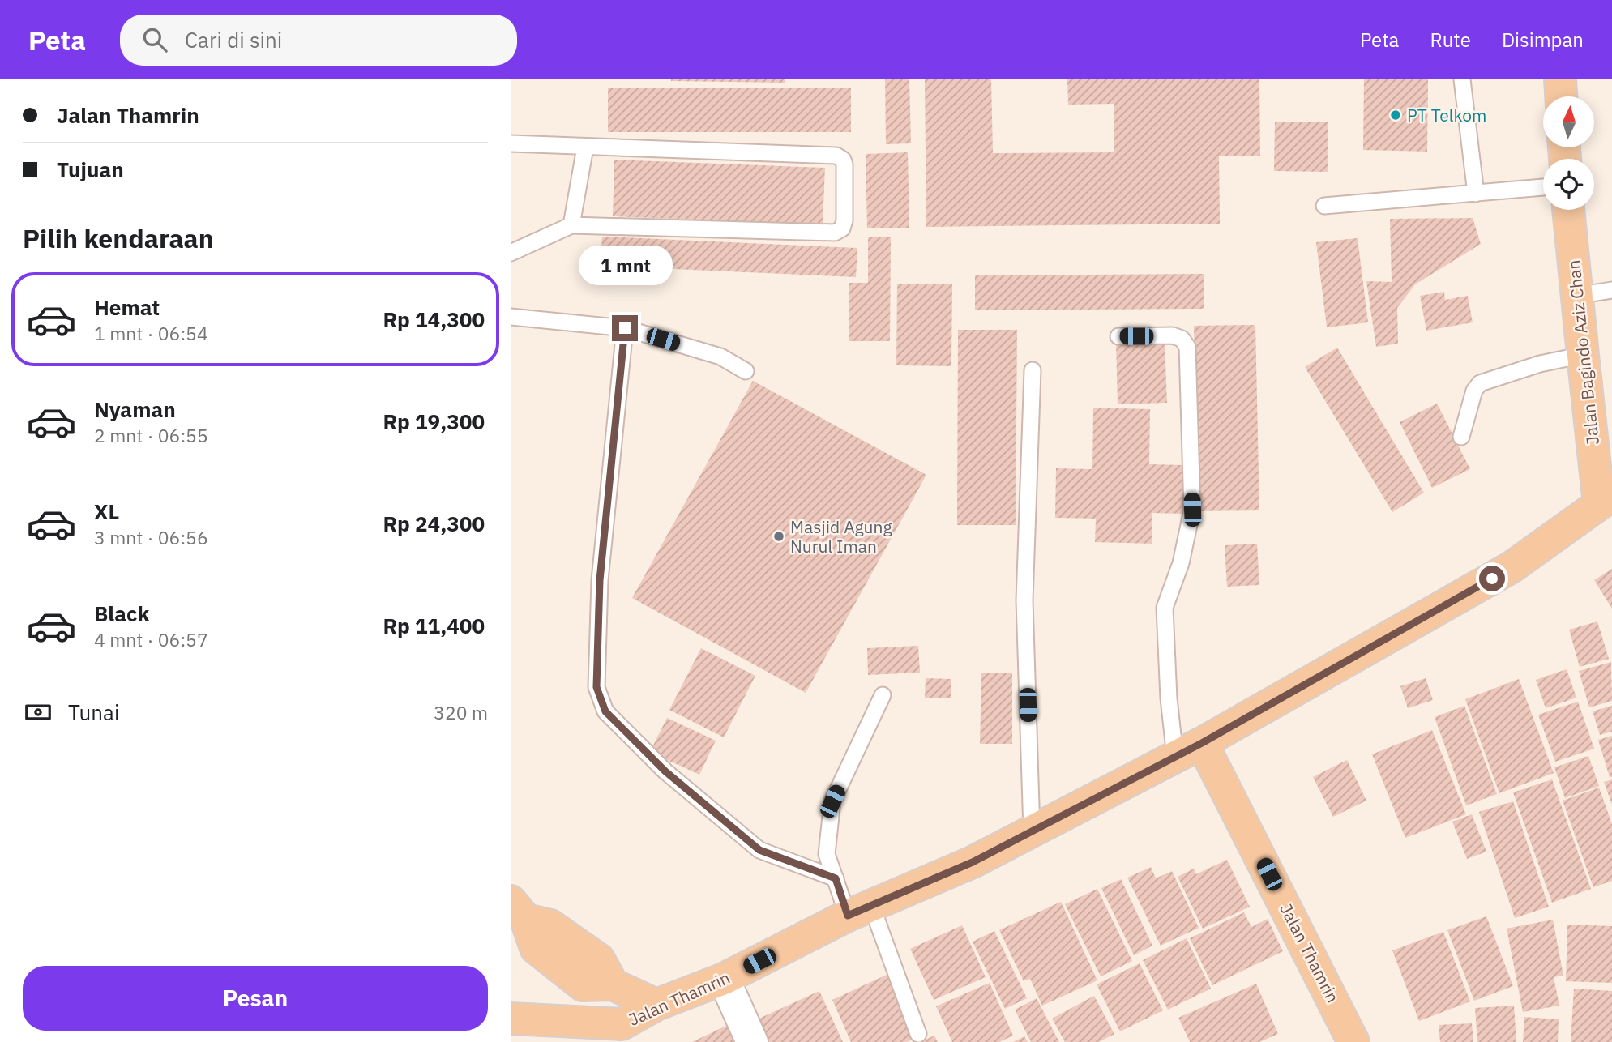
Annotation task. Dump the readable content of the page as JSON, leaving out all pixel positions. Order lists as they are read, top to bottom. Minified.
{"streets":{"main road":["Jalan Bagindo Aziz Chan","Jalan Thamrin"]},"crossings":[["Jalan Bagindo Aziz Chan","Jalan Thamrin"]],"places":["PT Telkom","Masjid Agung Nurul Iman"],"north":"top","page":{"header":"Peta","search":"Cari di sini","nav":["Peta","Rute","Disimpan"],"banner":["Jalan Thamrin","Tujuan"],"heading":"Pilih kendaraan","bubble":"1 mnt","list":[{"name":"Hemat","note":"1 mnt · 06:54","value":"Rp 14,300"},{"name":"Nyaman","note":"2 mnt · 06:55","value":"Rp 19,300"},{"name":"XL","note":"3 mnt · 06:56","value":"Rp 24,300"},{"name":"Black","note":"4 mnt · 06:57","value":"Rp 11,400"}],"pay":["Tunai","320 m"],"buttons":"Pesan"}}
